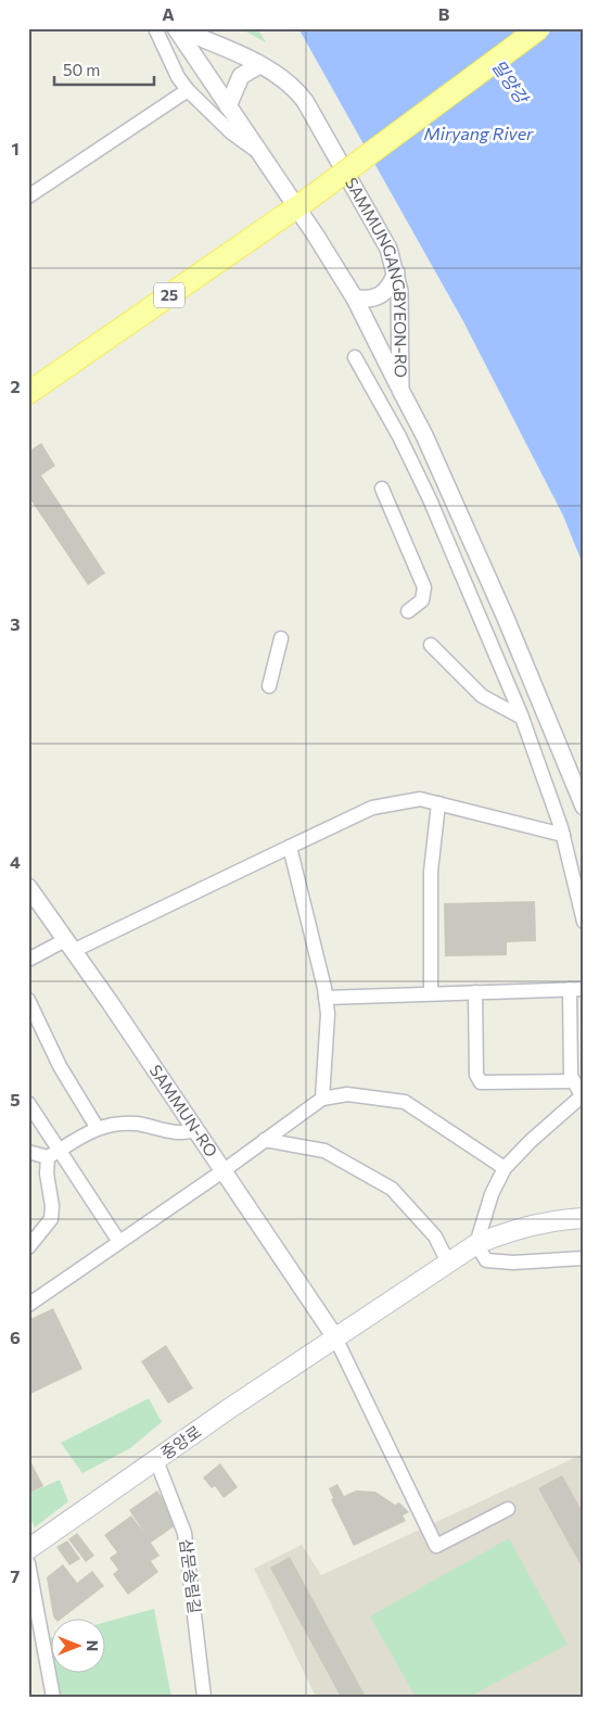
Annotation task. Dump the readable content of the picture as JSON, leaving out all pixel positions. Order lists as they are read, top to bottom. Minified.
{"streets":{"main road":["25","중앙로"],"street":["SAMMUNGANGBYEON-RO","SAMMUN-RO","삼문송림길"]},"crossings":[["SAMMUN-RO","중앙로"],["중앙로","삼문송림길"]],"water":["밀양강","Miryang River"],"scale_bar":"50 m","north":"right","grid":{"columns":["A","B"],"rows":["1","2","3","4","5","6","7"]}}
